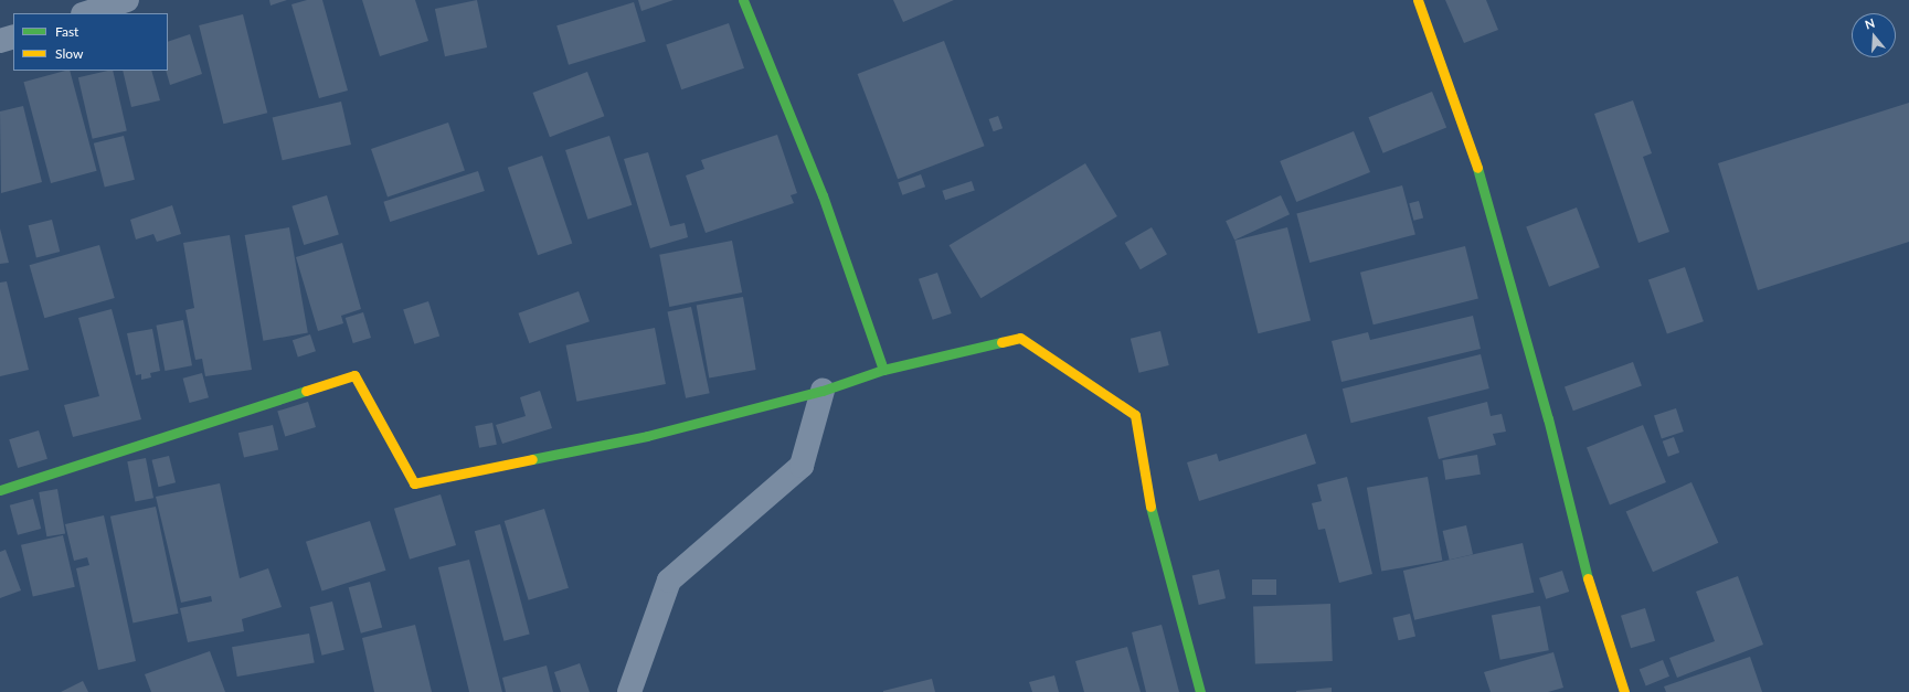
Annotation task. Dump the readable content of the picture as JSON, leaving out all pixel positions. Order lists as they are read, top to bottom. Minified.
{"legend":["Fast","Slow"],"north":"top"}
